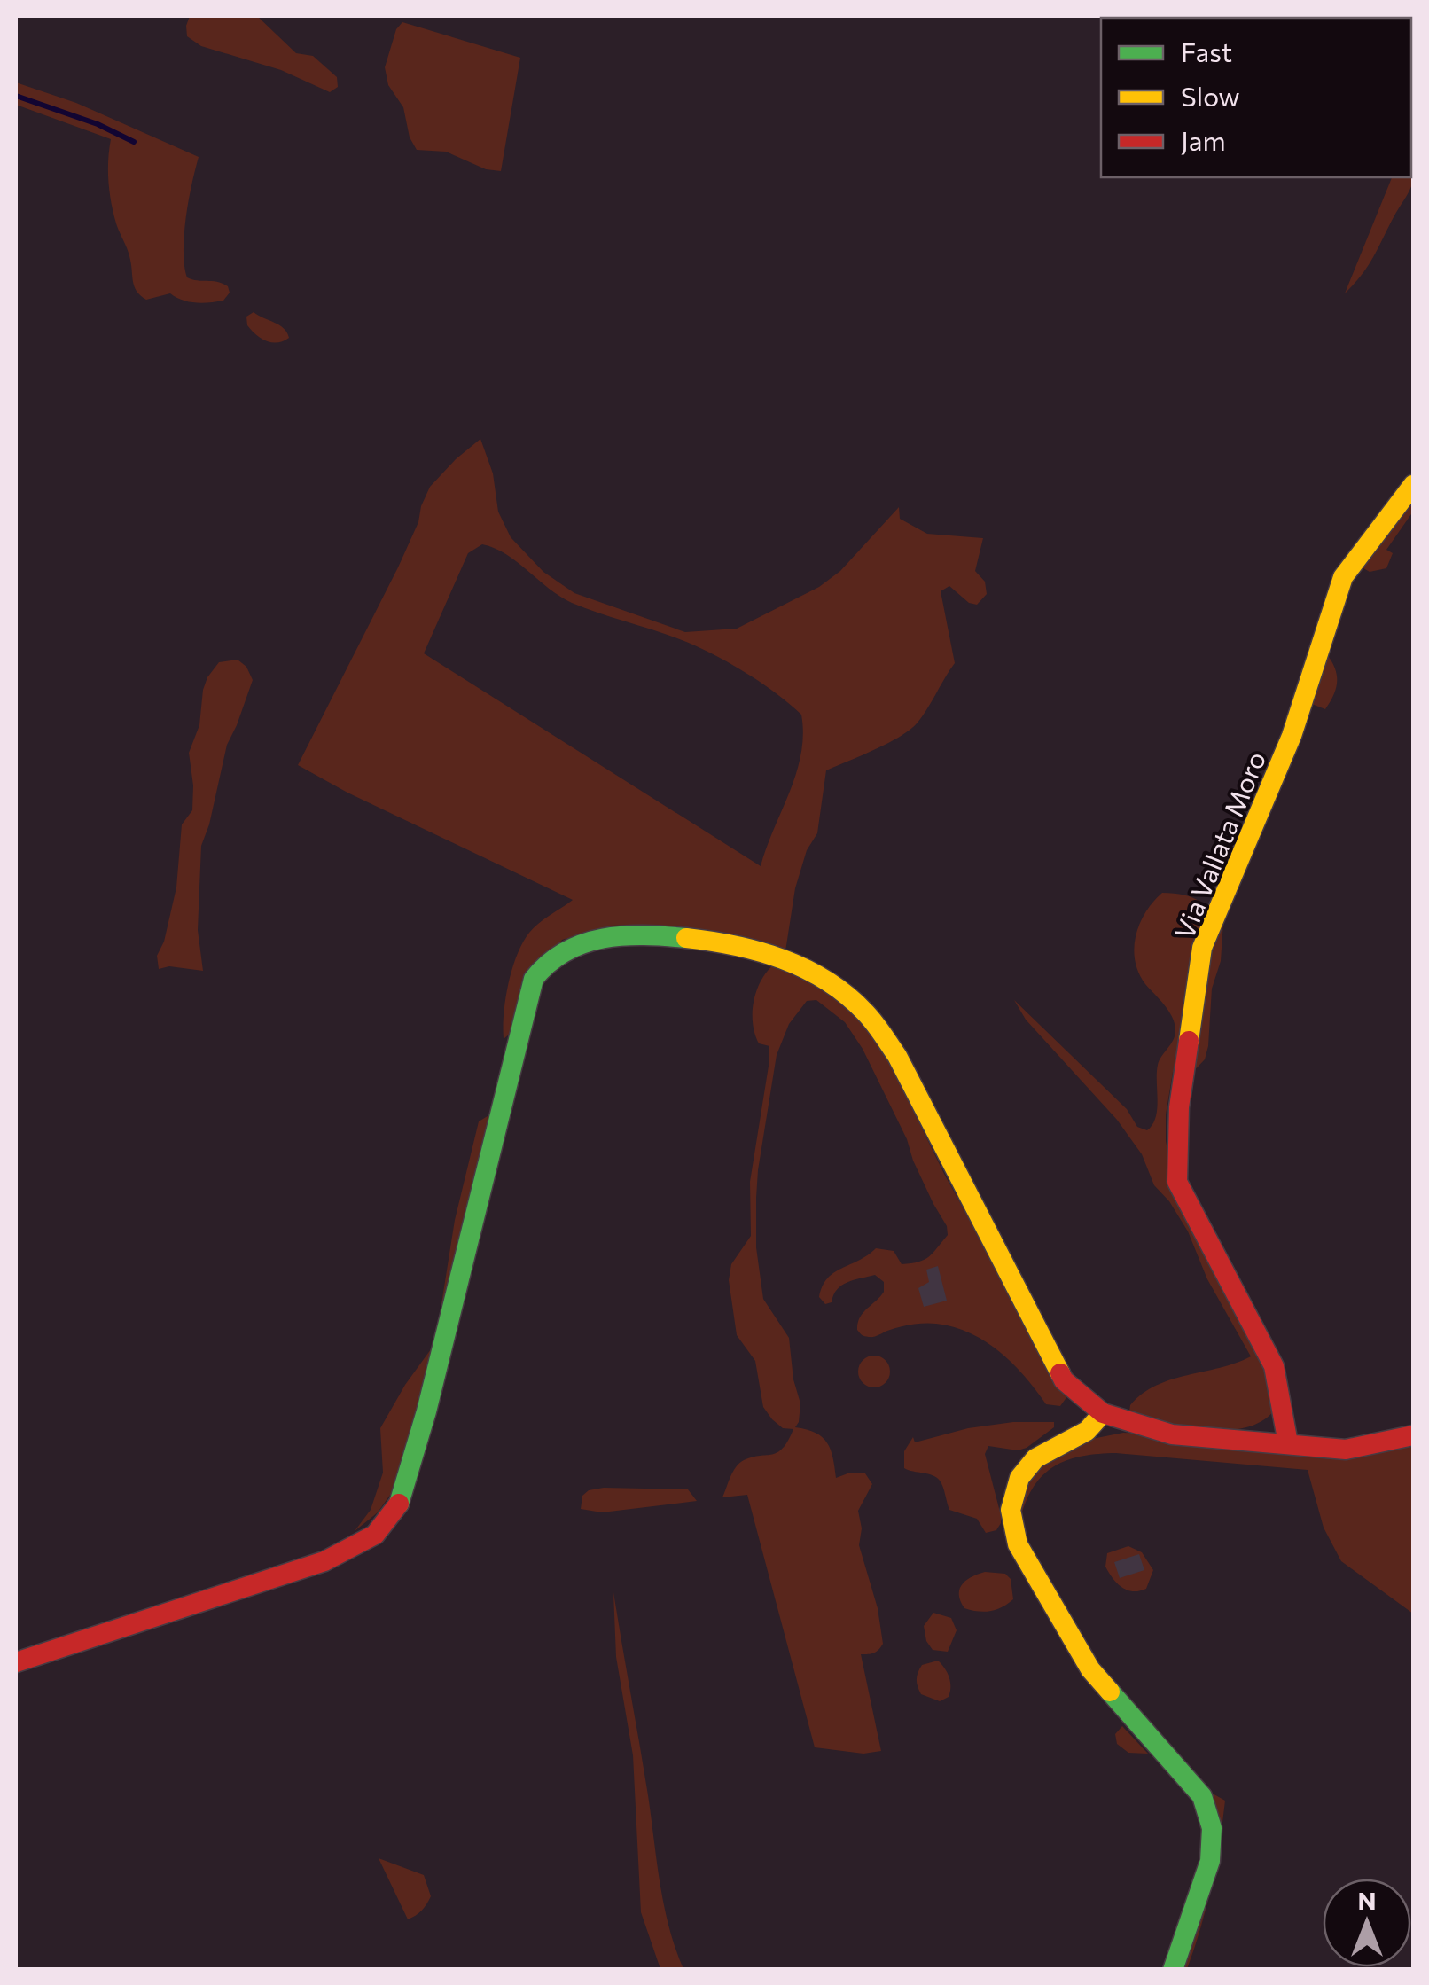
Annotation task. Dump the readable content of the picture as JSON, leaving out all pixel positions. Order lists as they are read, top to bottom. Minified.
{"streets":{"street":["Via Vallata Moro"]},"legend":["Fast","Slow","Jam"],"north":"top"}
